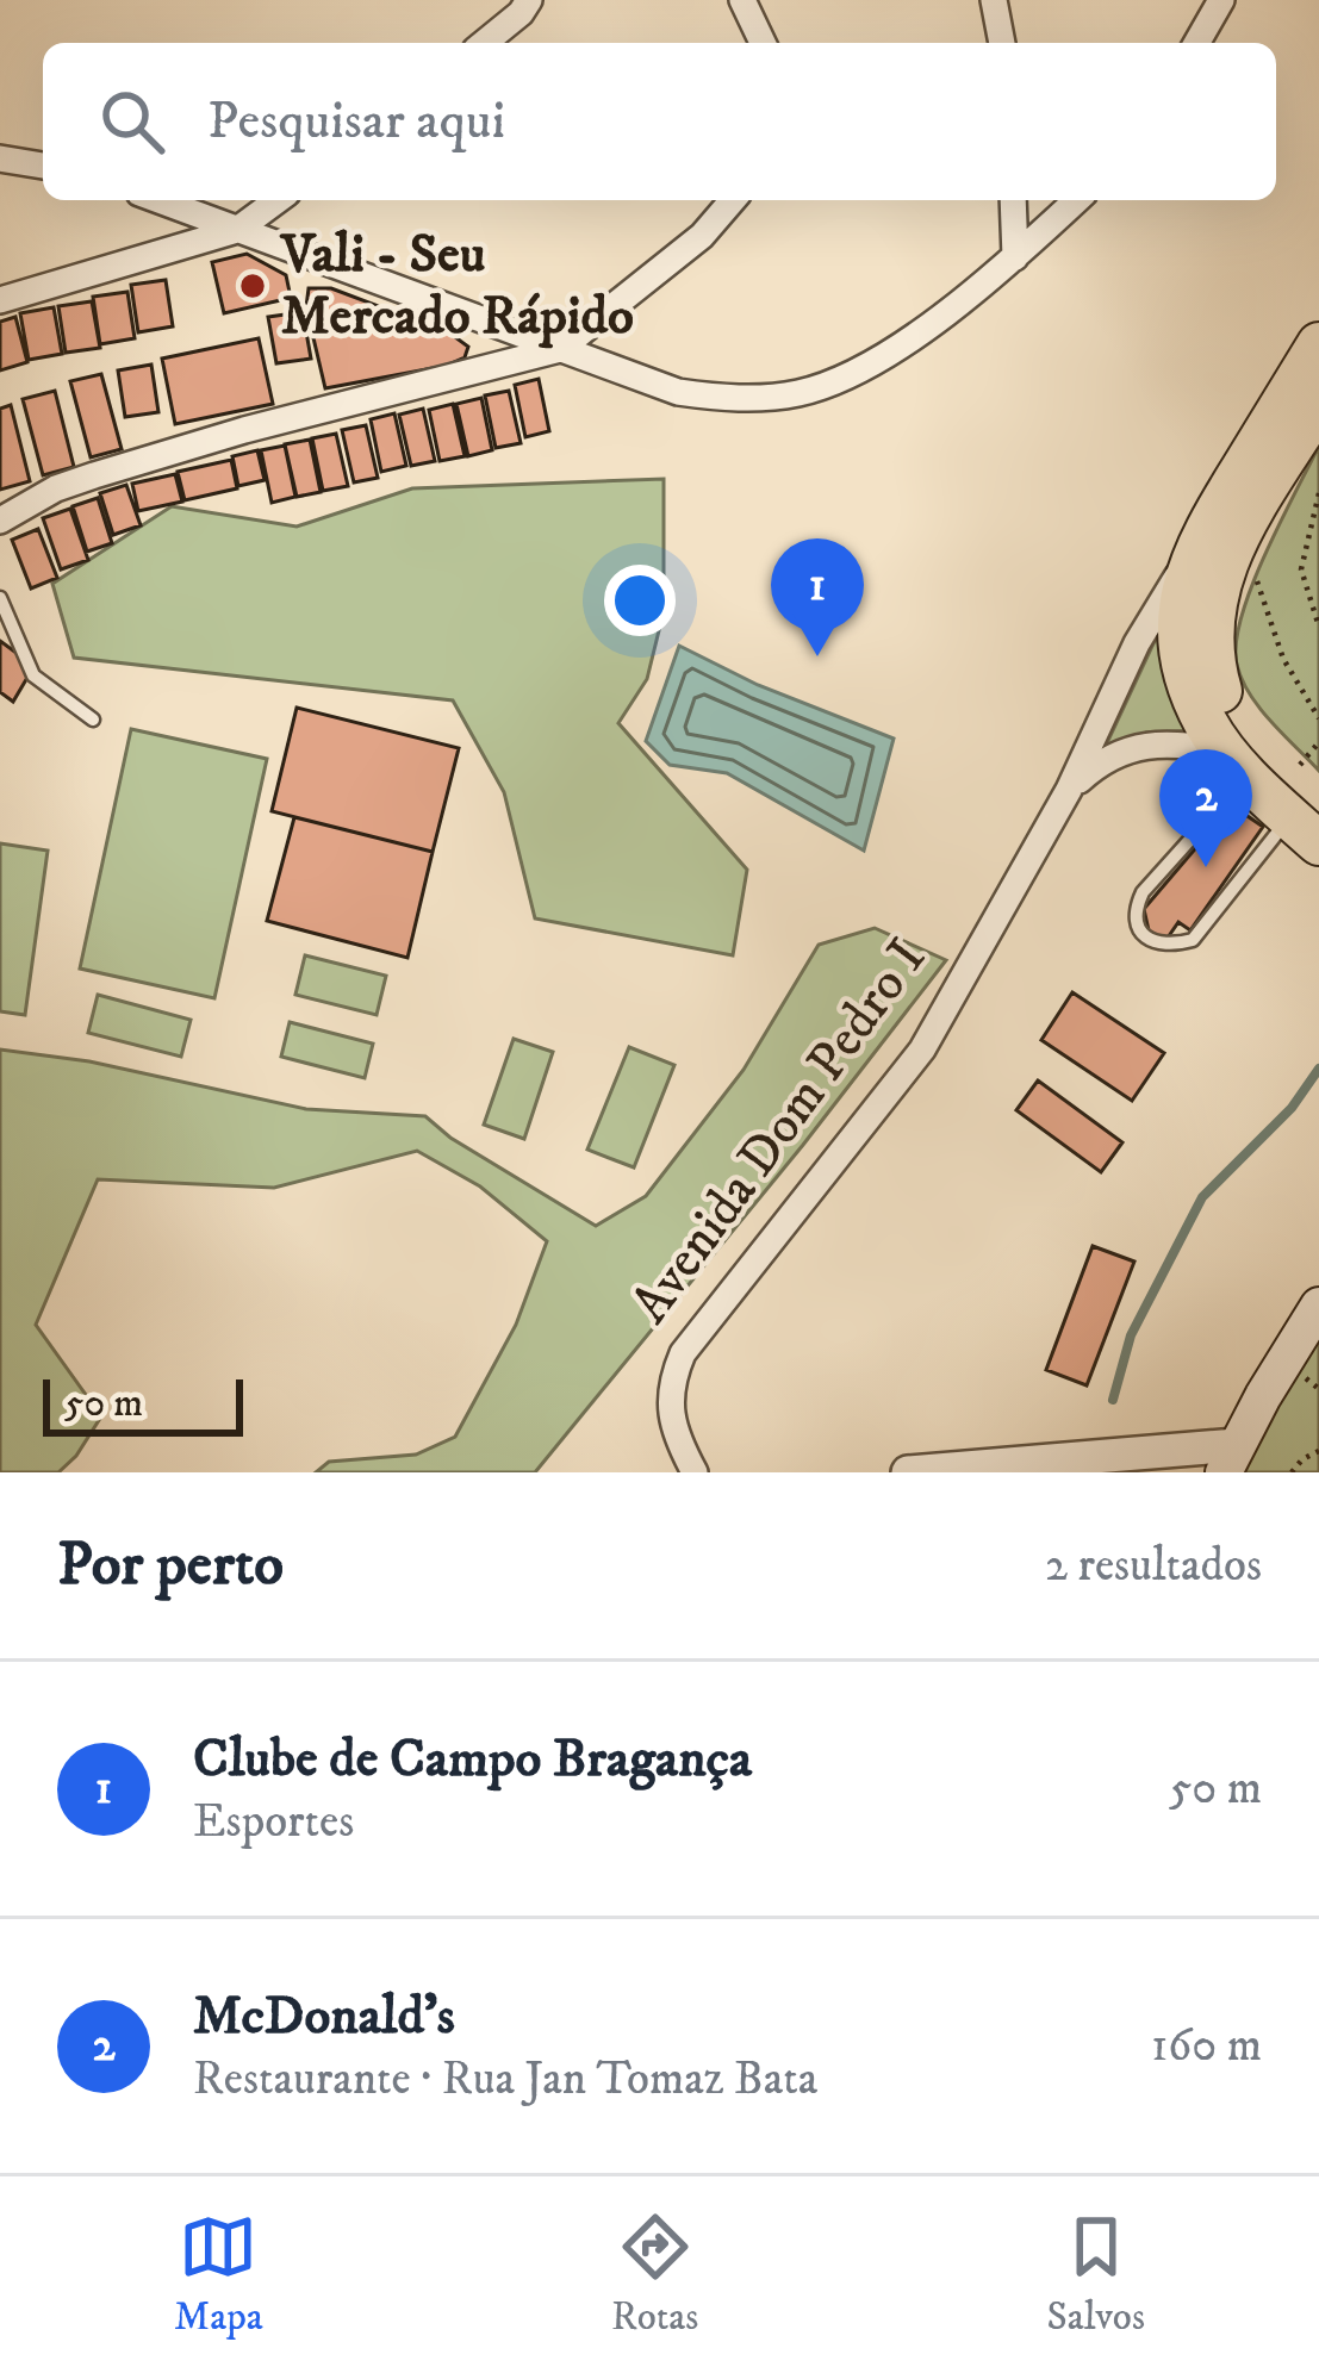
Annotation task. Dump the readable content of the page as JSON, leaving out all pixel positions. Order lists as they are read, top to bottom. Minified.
{"streets":{"street":["Avenida Dom Pedro I"]},"places":["Vali - Seu Mercado Rápido"],"scale_bar":"50 m","page":{"search":"Pesquisar aqui","pins":["1","2"],"scale":"50 m","heading":["Por perto","2 resultados"],"list":[{"mark":"1","name":"Clube de Campo Bragança","note":"Esportes","value":"50 m"},{"mark":"2","name":"McDonald's","note":"Restaurante · Rua Jan Tomaz Bata","value":"160 m"}],"nav":["Mapa","Rotas","Salvos"]}}
